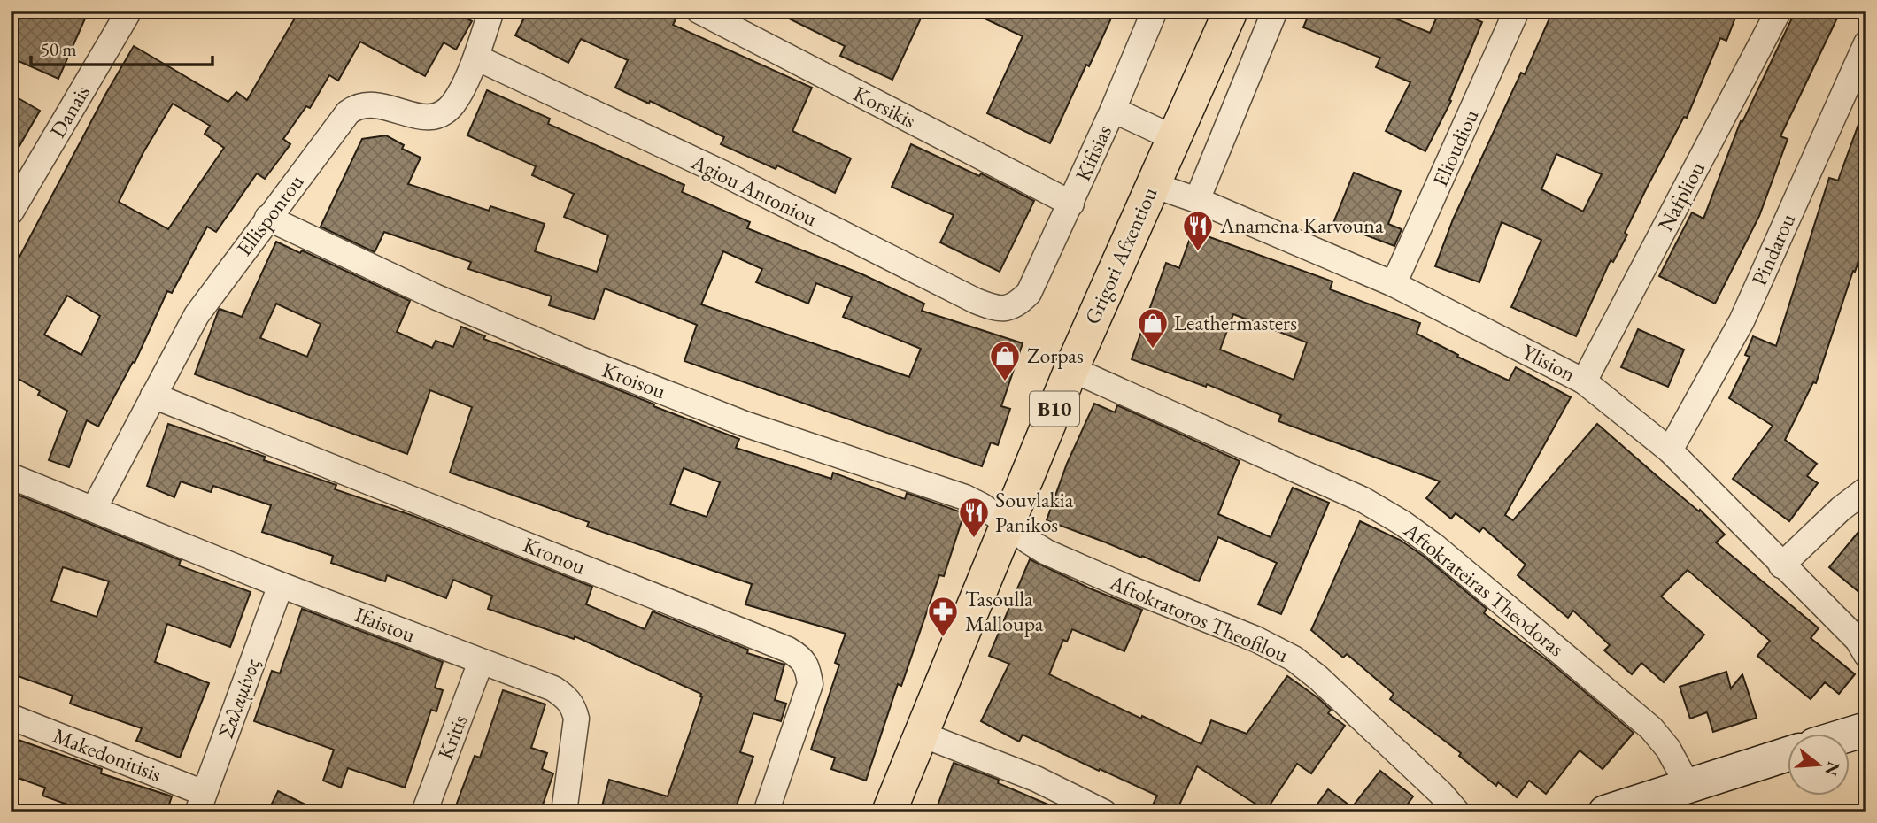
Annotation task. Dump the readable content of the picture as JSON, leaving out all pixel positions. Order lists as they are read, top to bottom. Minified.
{"streets":{"main road":["Grigori Afxentiou","B10"],"street":["Korsikis","Danais","Elioudiou","Kifisias","Agiou Antoniou","Nafpliou","Ellispontou","Pindarou","Ylision","Kroisou","Kronou","Aftokrateiras Theodoras","Aftokratoros Theofilou","Ifaistou","Σαλαμίνος","Kritis","Makedonitisis"]},"crossings":[["Korsikis","Kifisias"],["Elioudiou","Ylision"],["Kifisias","Agiou Antoniou"],["Agiou Antoniou","Ellispontou"],["Nafpliou","Ylision"],["Ellispontou","Kroisou"],["Ellispontou","Kronou"],["Ellispontou","Ifaistou"],["Pindarou","Ylision"],["Grigori Afxentiou","Ylision"],["Grigori Afxentiou","Kroisou"],["Grigori Afxentiou","Aftokrateiras Theodoras"],["Grigori Afxentiou","Aftokratoros Theofilou"],["Kroisou","Aftokratoros Theofilou"],["Ifaistou","Σαλαμίνος"],["Ifaistou","Kritis"],["Σαλαμίνος","Makedonitisis"]],"places":{"restaurant":["Anamena Karvouna","Souvlakia Panikos"],"shop":["Leathermasters","Zorpas"],"pharmacy":["Tasoulla Malloupa"]},"scale_bar":"50 m","north":"right"}
